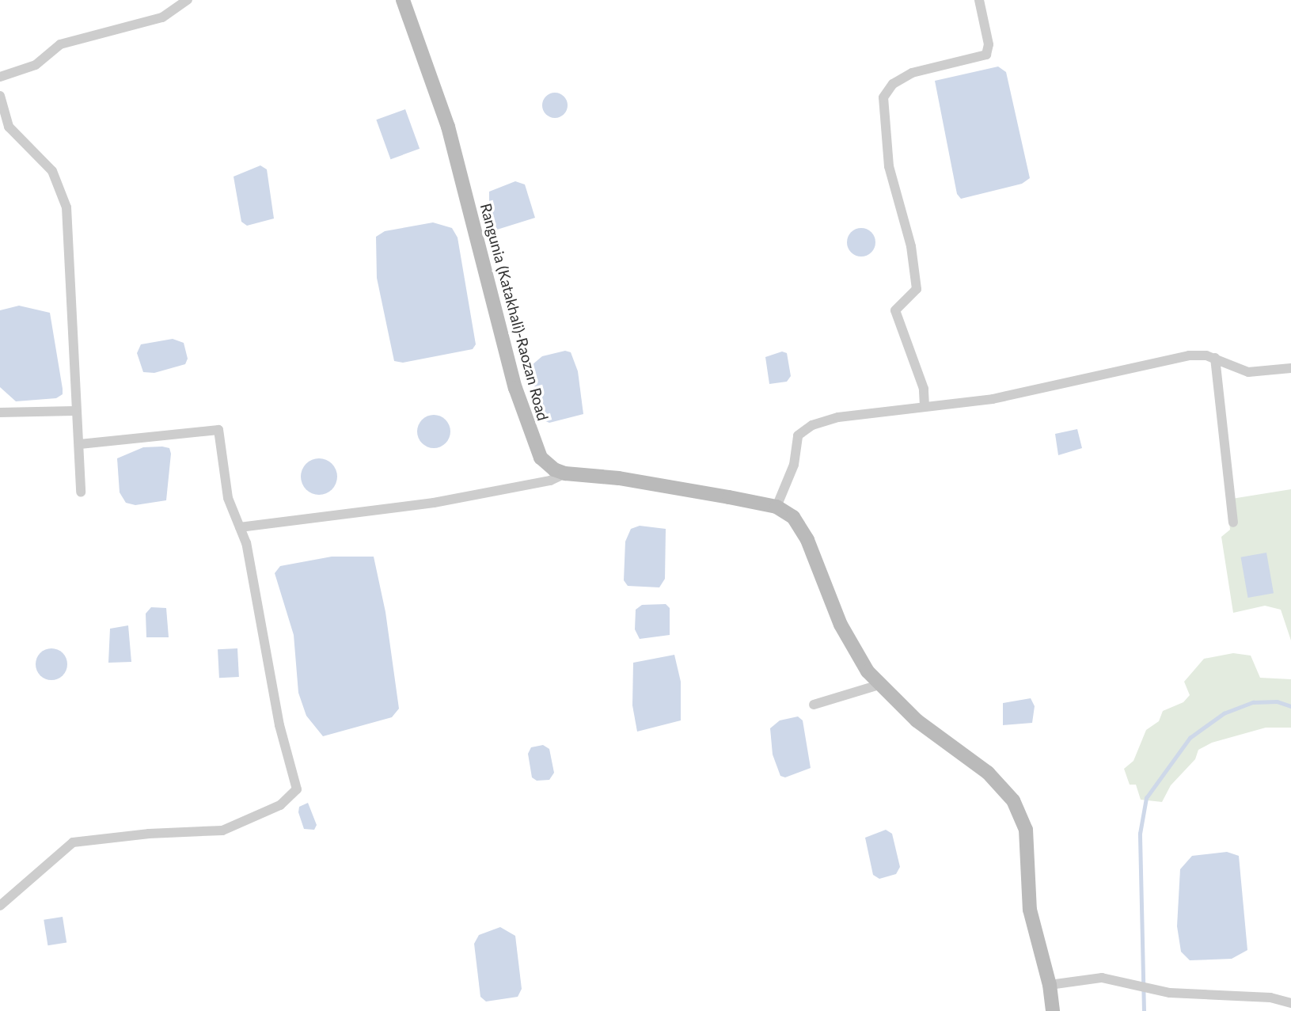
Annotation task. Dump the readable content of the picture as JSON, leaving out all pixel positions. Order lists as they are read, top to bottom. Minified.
{"streets":{"main road":["Rangunia (Katakhali)-Raozan Road"]}}
